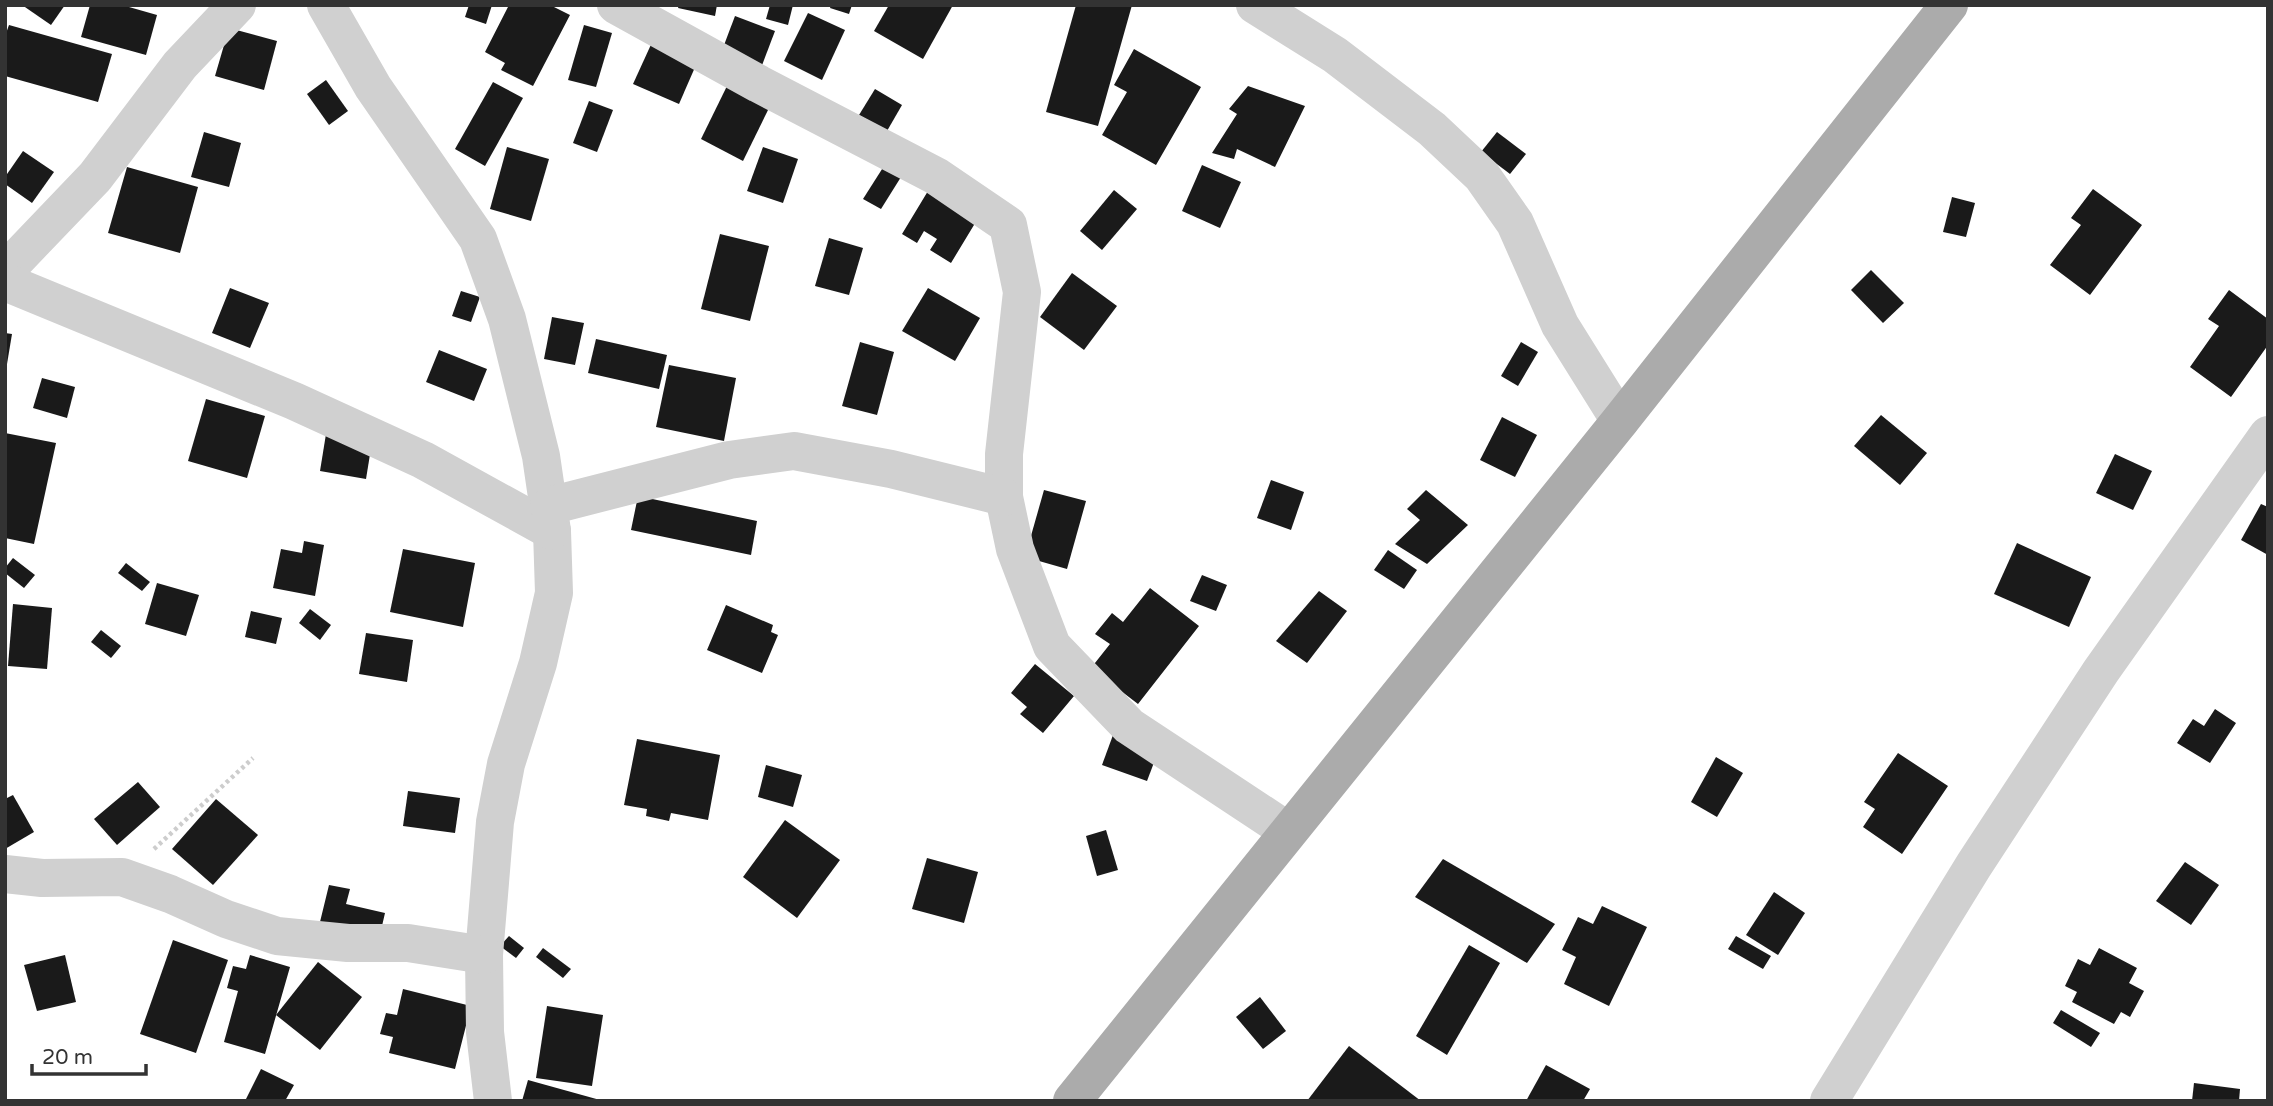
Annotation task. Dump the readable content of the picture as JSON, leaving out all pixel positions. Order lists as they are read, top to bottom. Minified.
{"scale_bar":"20 m"}
